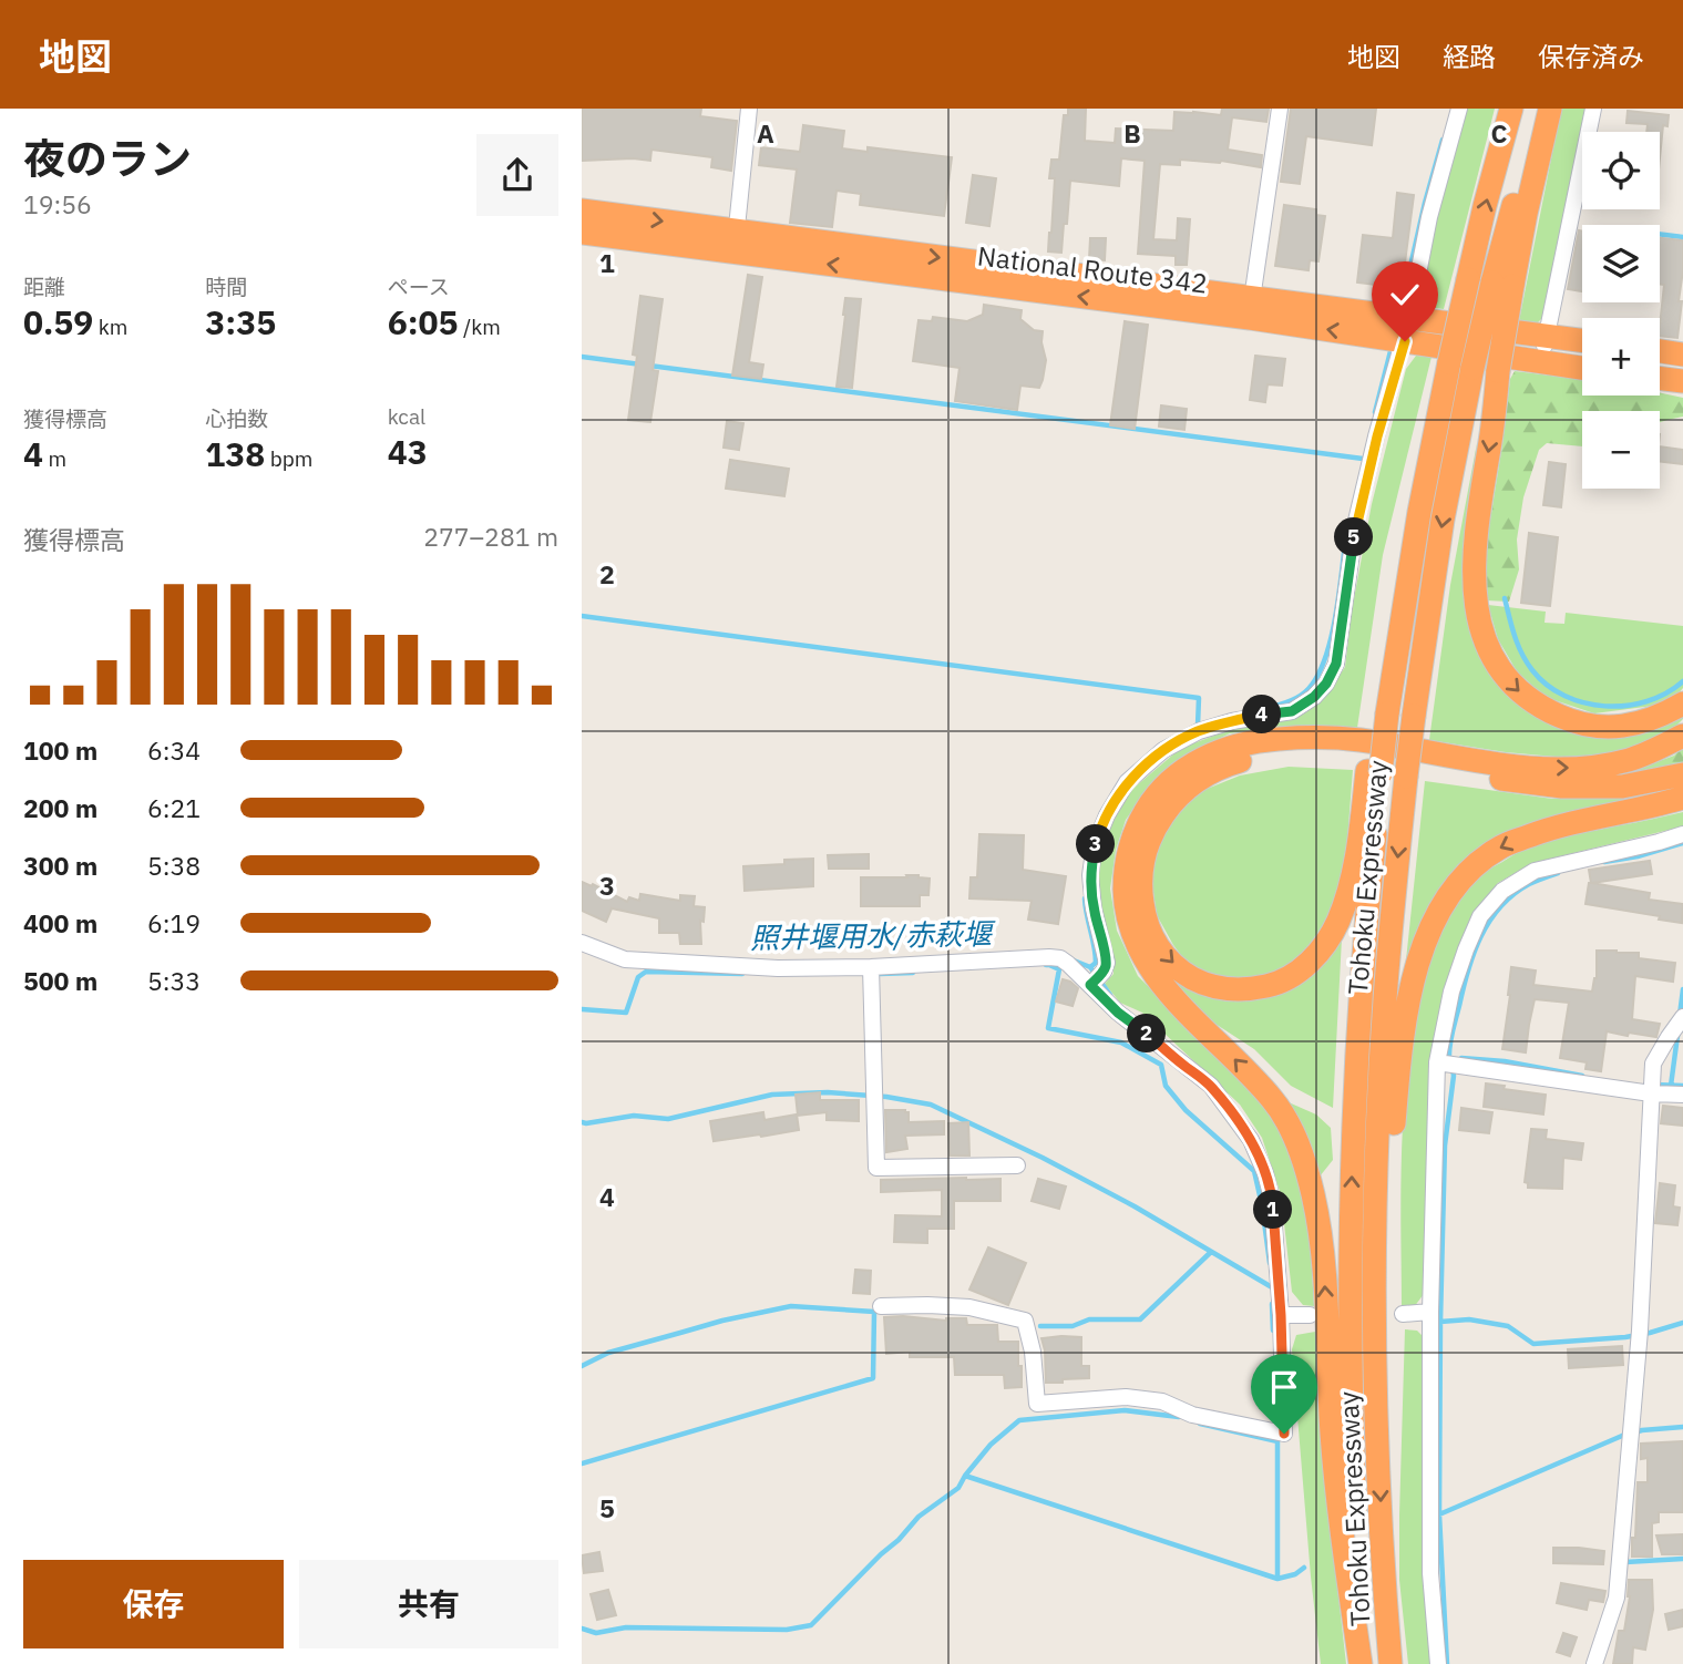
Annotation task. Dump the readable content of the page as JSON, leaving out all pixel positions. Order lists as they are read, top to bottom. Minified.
{"streets":{"highway":["National Route 342","Tohoku Expressway"]},"water":["照井堰用水/赤萩堰"],"page":{"header":"地図","nav":["地図","経路","保存済み"],"heading":["夜のラン","19:56"],"map_buttons":["+","−"],"stats":[["距離","0.59 km"],["時間","3:35"],["ペース","6:05 /km"],["獲得標高","4 m"],["心拍数","138 bpm"],["kcal","43"]],"chart":["獲得標高","277–281 m"],"pins":["5","4","3","2","1"],"list":[{"name":"100 m","note":"6:34"},{"name":"200 m","note":"6:21"},{"name":"300 m","note":"5:38"},{"name":"400 m","note":"6:19"},{"name":"500 m","note":"5:33"}],"buttons":["保存","共有"]},"grid":{"columns":["A","B","C"],"rows":["1","2","3","4","5"]}}
